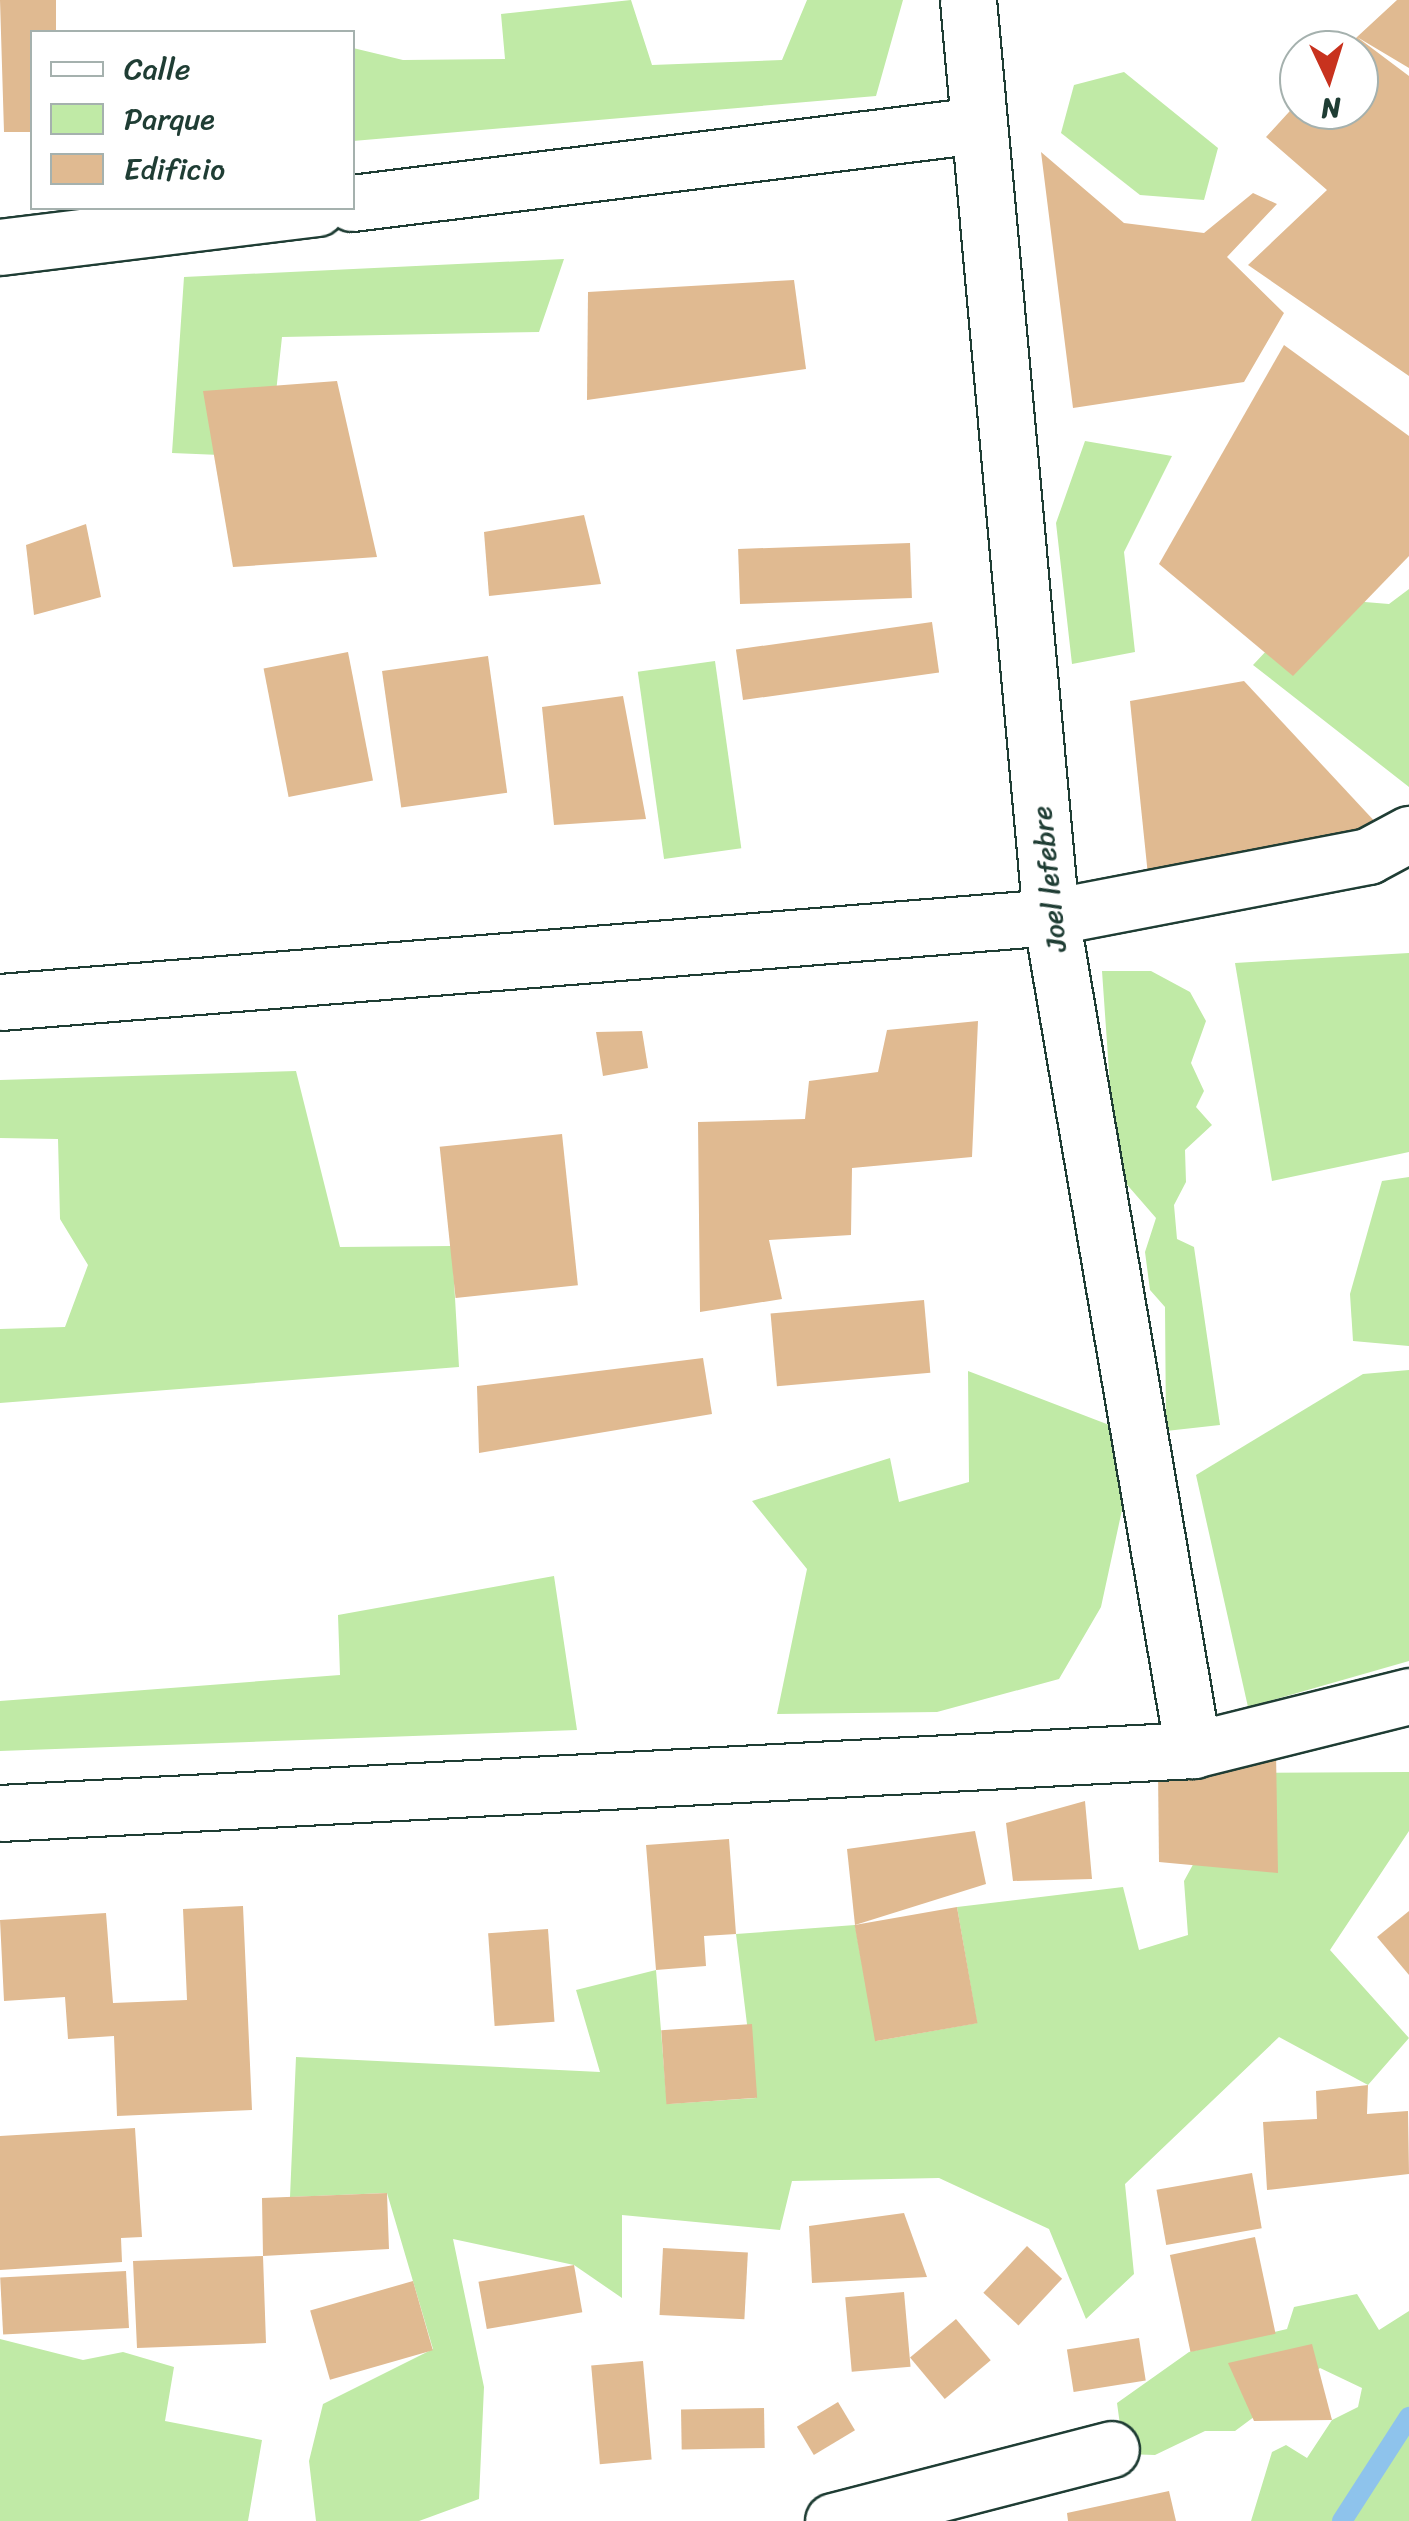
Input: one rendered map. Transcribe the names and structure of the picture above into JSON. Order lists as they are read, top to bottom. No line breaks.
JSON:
{"streets":{"street":["Joel lefebre"]},"legend":["Calle","Parque","Edificio"],"north":"bottom"}
